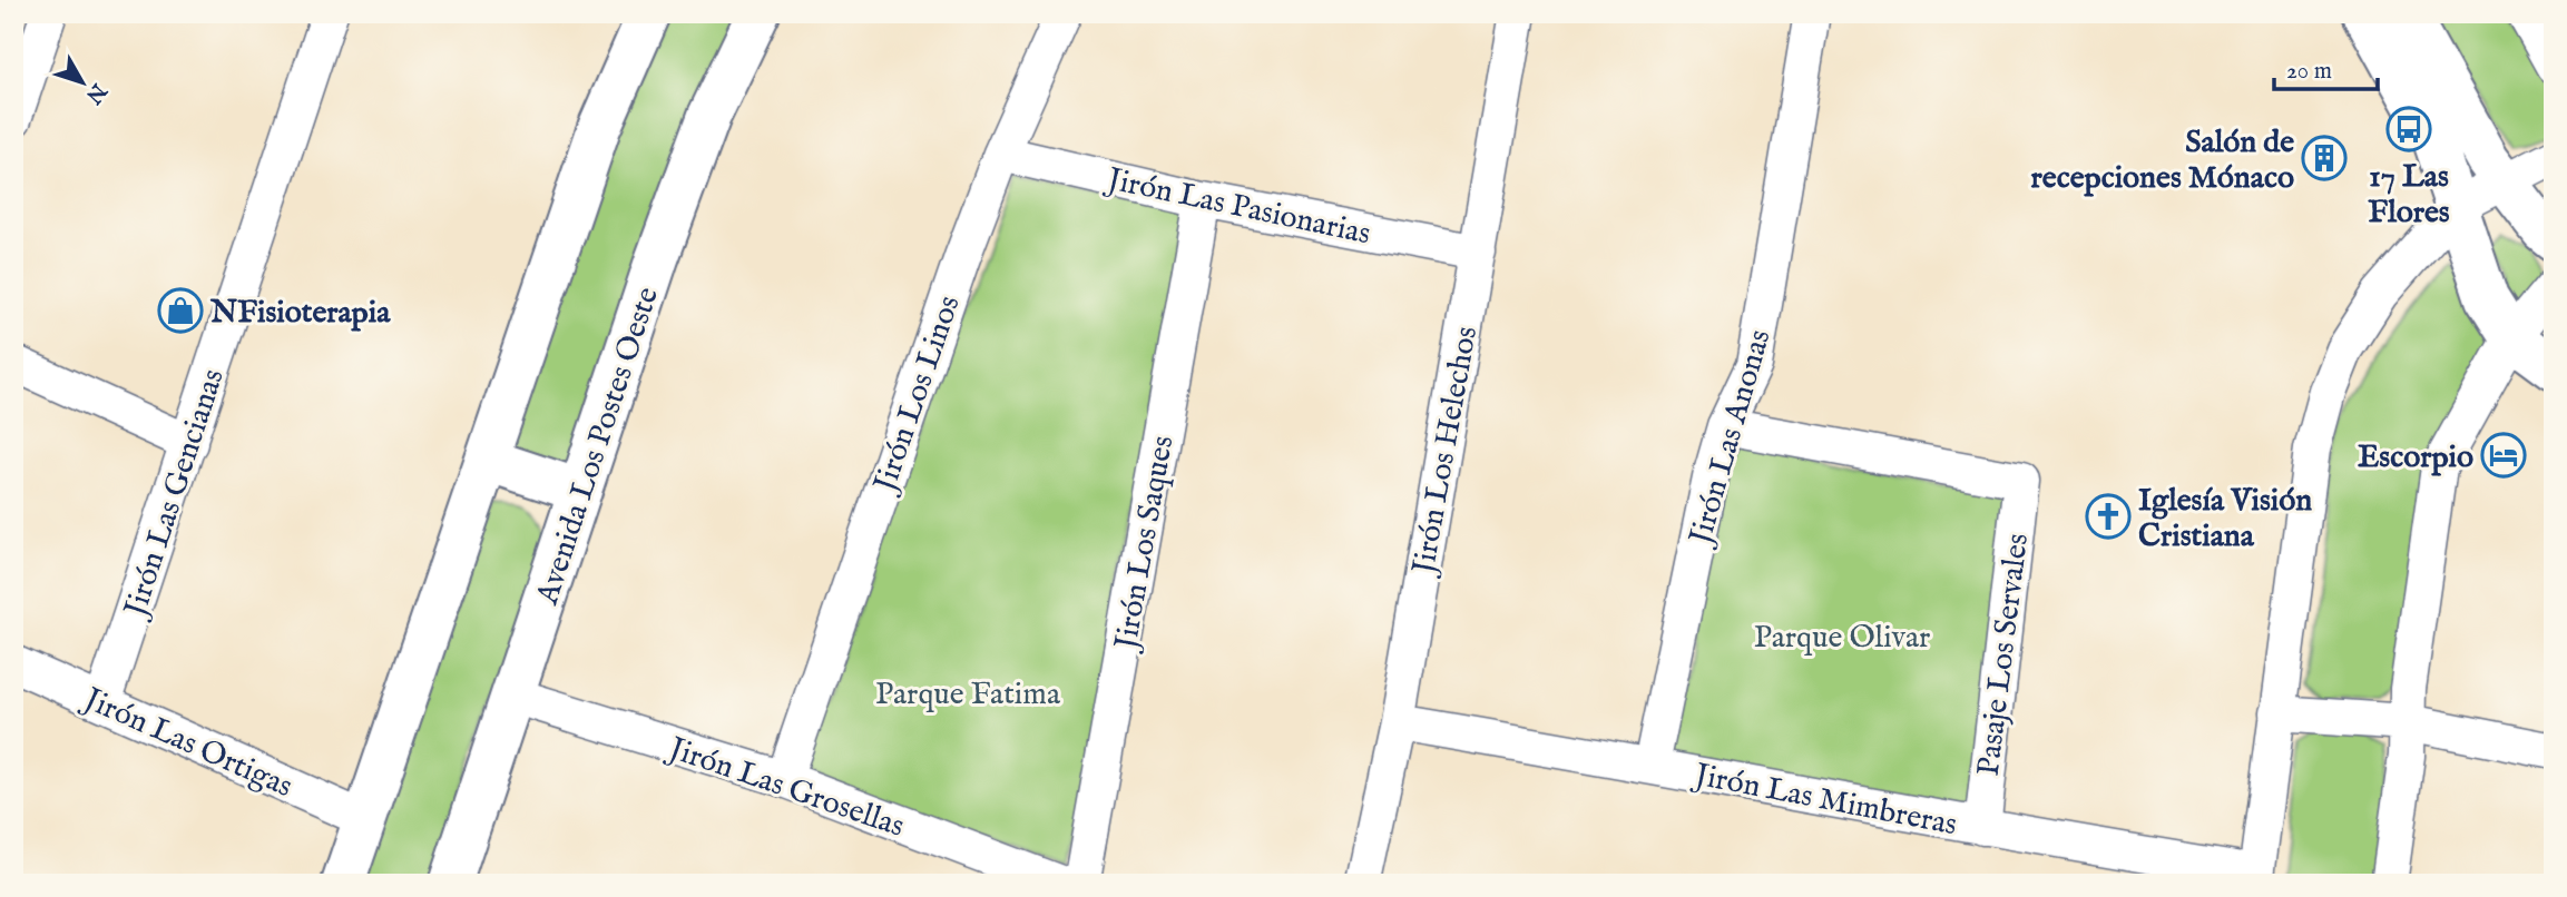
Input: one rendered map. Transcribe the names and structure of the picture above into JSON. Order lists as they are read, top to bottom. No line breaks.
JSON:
{"streets":{"main road":["Avenida Los Postes Oeste"],"street":["Jirón Las Pasionarias","Jirón Los Linos","Jirón Las Anonas","Jirón Los Helechos","Jirón Las Gencianas","Jirón Los Saques","Pasaje Los Servales","Jirón Las Ortigas","Jirón Las Grosellas","Jirón Las Mimbreras"]},"crossings":[["Jirón Las Pasionarias","Jirón Los Linos"],["Jirón Las Pasionarias","Jirón Los Helechos"],["Jirón Las Pasionarias","Jirón Los Saques"],["Jirón Los Linos","Jirón Las Grosellas"],["Jirón Las Anonas","Pasaje Los Servales"],["Jirón Las Anonas","Jirón Las Mimbreras"],["Avenida Los Postes Oeste","Jirón Las Grosellas"],["Jirón Los Helechos","Jirón Las Mimbreras"],["Jirón Las Gencianas","Jirón Las Ortigas"],["Pasaje Los Servales","Jirón Las Mimbreras"]],"parks":["Parque Olivar","Parque Fatima"],"places":{"bus stop":["17 Las Flores"],"building":["Salón de recepciones Mónaco"],"shop":["NFisioterapia"],"hotel":["Escorpio"],"church":["Iglesía Visión Cristiana"]},"scale_bar":"20 m","north":"bottom right"}
